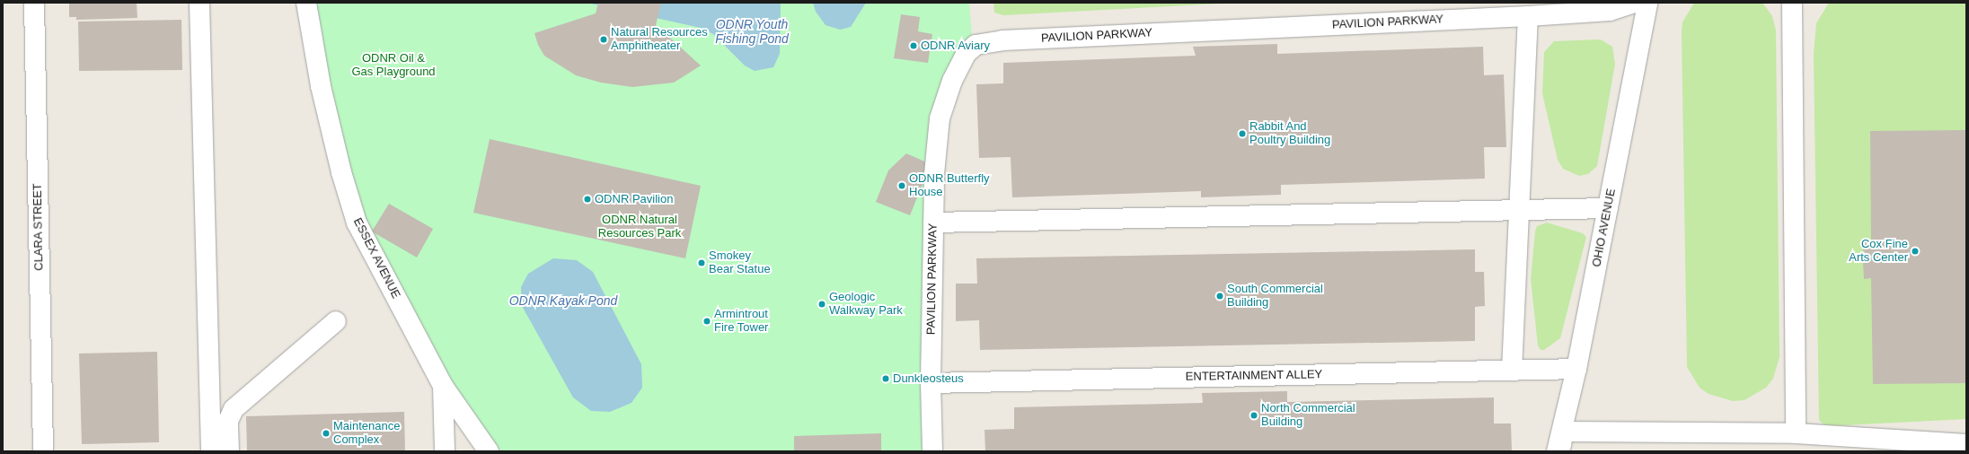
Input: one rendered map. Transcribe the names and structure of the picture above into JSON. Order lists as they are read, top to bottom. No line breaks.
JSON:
{"streets":{"street":["PAVILION PARKWAY","CLARA STREET","OHIO AVENUE","ESSEX AVENUE","ENTERTAINMENT ALLEY"]},"crossings":[["PAVILION PARKWAY","ENTERTAINMENT ALLEY"],["OHIO AVENUE","ENTERTAINMENT ALLEY"]],"water":["ODNR Youth Fishing Pond","ODNR Kayak Pond"],"parks":["ODNR Oil & Gas Playground","ODNR Natural Resources Park"],"places":["Natural Resources Amphitheater","ODNR Aviary","Rabbit And Poultry Building","ODNR Butterfly House","ODNR Pavilion","Cox Fine Arts Center","Smokey Bear Statue","South Commercial Building","Geologic Walkway Park","Armintrout Fire Tower","Dunkleosteus","North Commercial Building","Maintenance Complex"]}
